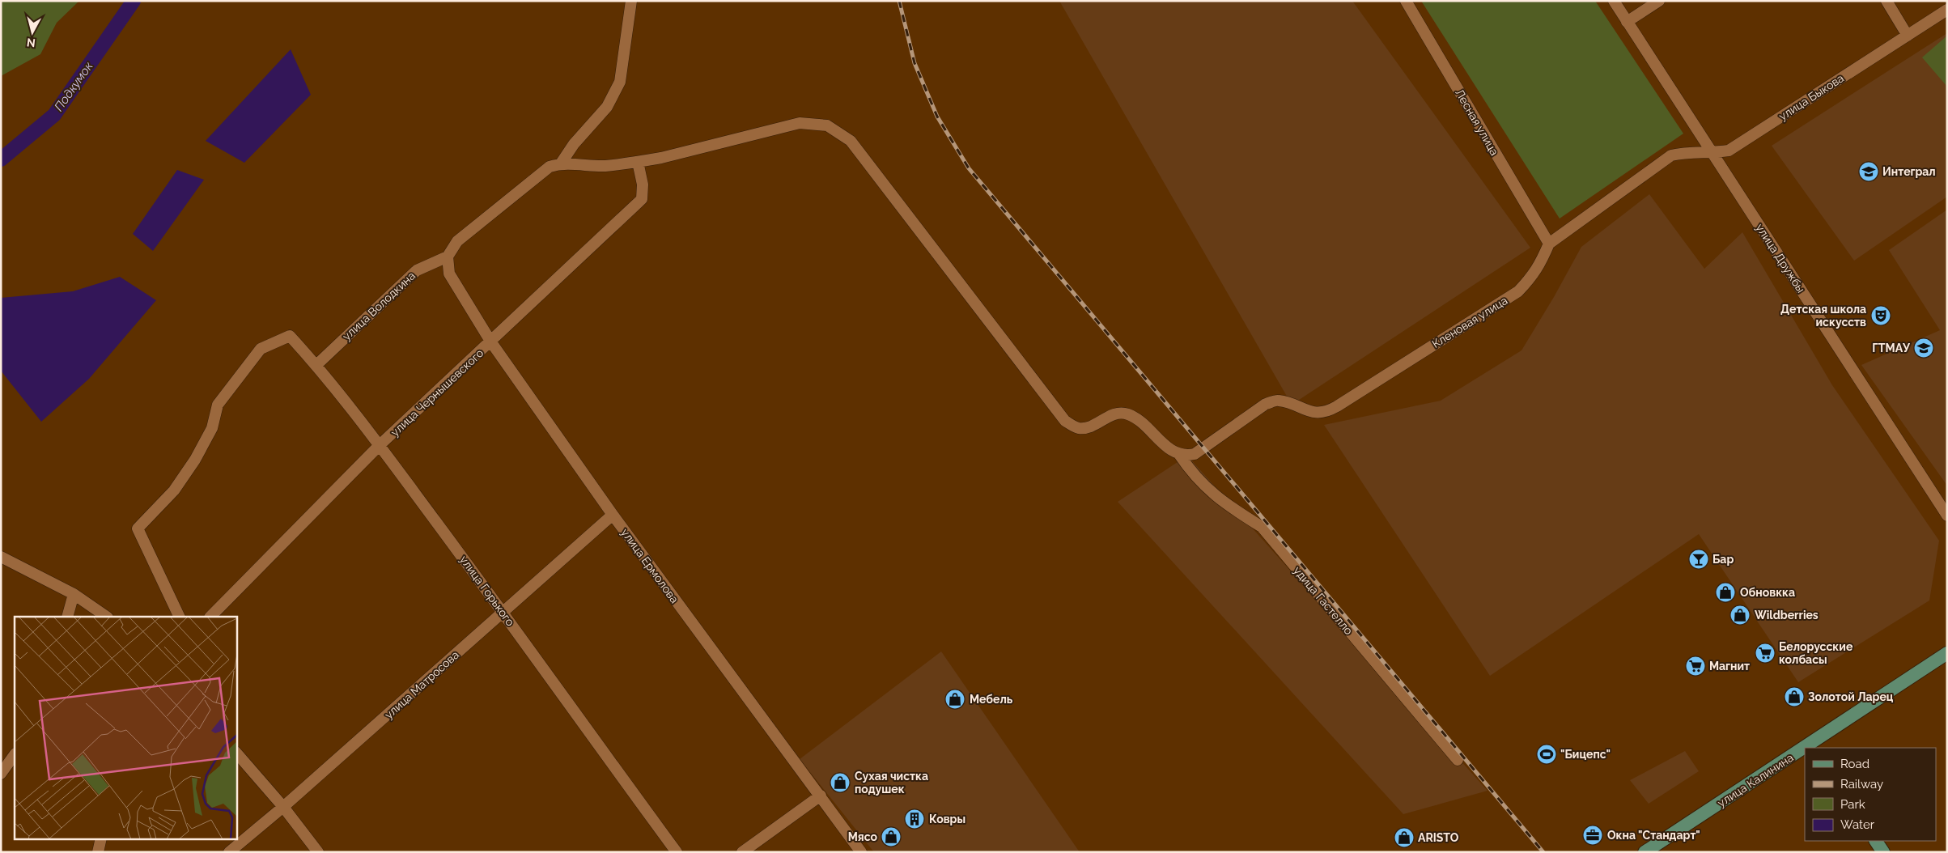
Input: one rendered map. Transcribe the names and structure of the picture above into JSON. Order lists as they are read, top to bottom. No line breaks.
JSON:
{"streets":{"main road":["улица Калинина"],"street":["улица Быкова","Лесная улица","улица Дружбы","улица Володкина","Кленовая улица","улица Чернышевского","улица Ермолова","улица Горького","удица Гастелло","улица Матросова"]},"crossings":[["улица Быкова","улица Дружбы"],["Лесная улица","Кленовая улица"],["улица Володкина","улица Ермолова"],["улица Володкина","улица Горького"],["Кленовая улица","удица Гастелло"],["улица Чернышевского","улица Ермолова"],["улица Чернышевского","улица Горького"],["улица Ермолова","улица Матросова"],["улица Горького","улица Матросова"]],"water":["Подкумок"],"places":{"school or university":["Интеграл","ГТМАУ"],"theatre":["Детская школа искусств"],"bar":["Бар"],"shop":["Обновкка","Wildberries","Золотой Ларец","Мебель","Сухая чистка подушек","Мясо","ARISTO"],"supermarket":["Белорусские колбасы","Магнит"],"sports":["\"Бицепс\""],"building":["Ковры"],"office":["Окна \"Стандарт\""]},"legend":["Road","Railway","Park","Water"],"north":"bottom"}
